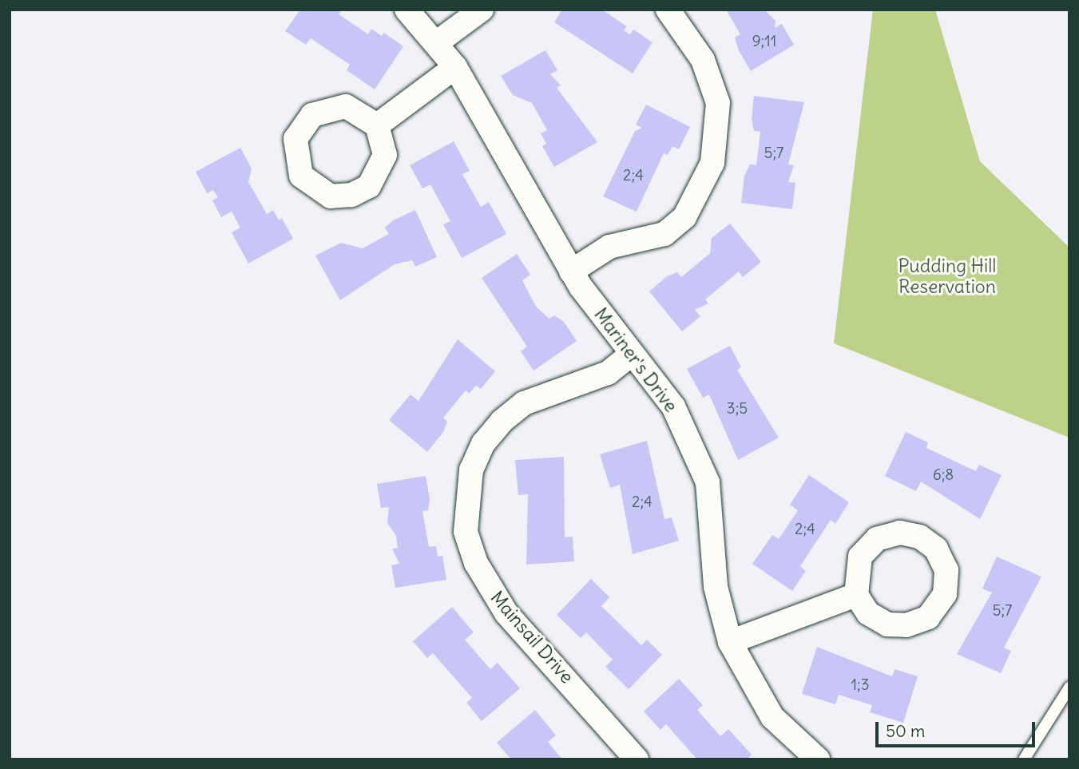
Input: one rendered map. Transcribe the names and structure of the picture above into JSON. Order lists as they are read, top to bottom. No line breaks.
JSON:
{"streets":{"street":["Mariner's Drive","Mainsail Drive"]},"crossings":[["Mariner's Drive","Mainsail Drive"]],"parks":["Pudding Hill Reservation"],"house_numbers":["9;11","5;7","2;4","3;5","6;8","2;4","2;4","5;7","1;3"],"scale_bar":"50 m"}
